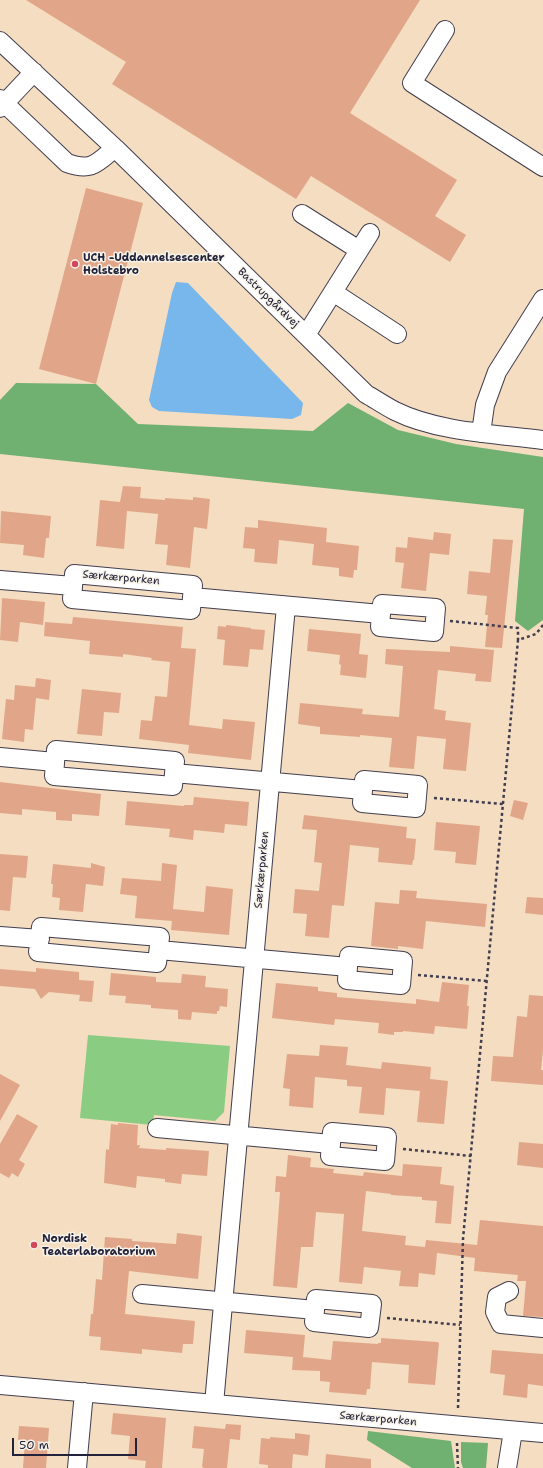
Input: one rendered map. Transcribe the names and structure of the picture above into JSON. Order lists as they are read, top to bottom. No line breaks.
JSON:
{"streets":{"street":["Bastrupgårdvej","Særkærparken"]},"places":["UCH -Uddannelsescenter Holstebro","Nordisk Teaterlaboratorium"],"scale_bar":"50 m"}
